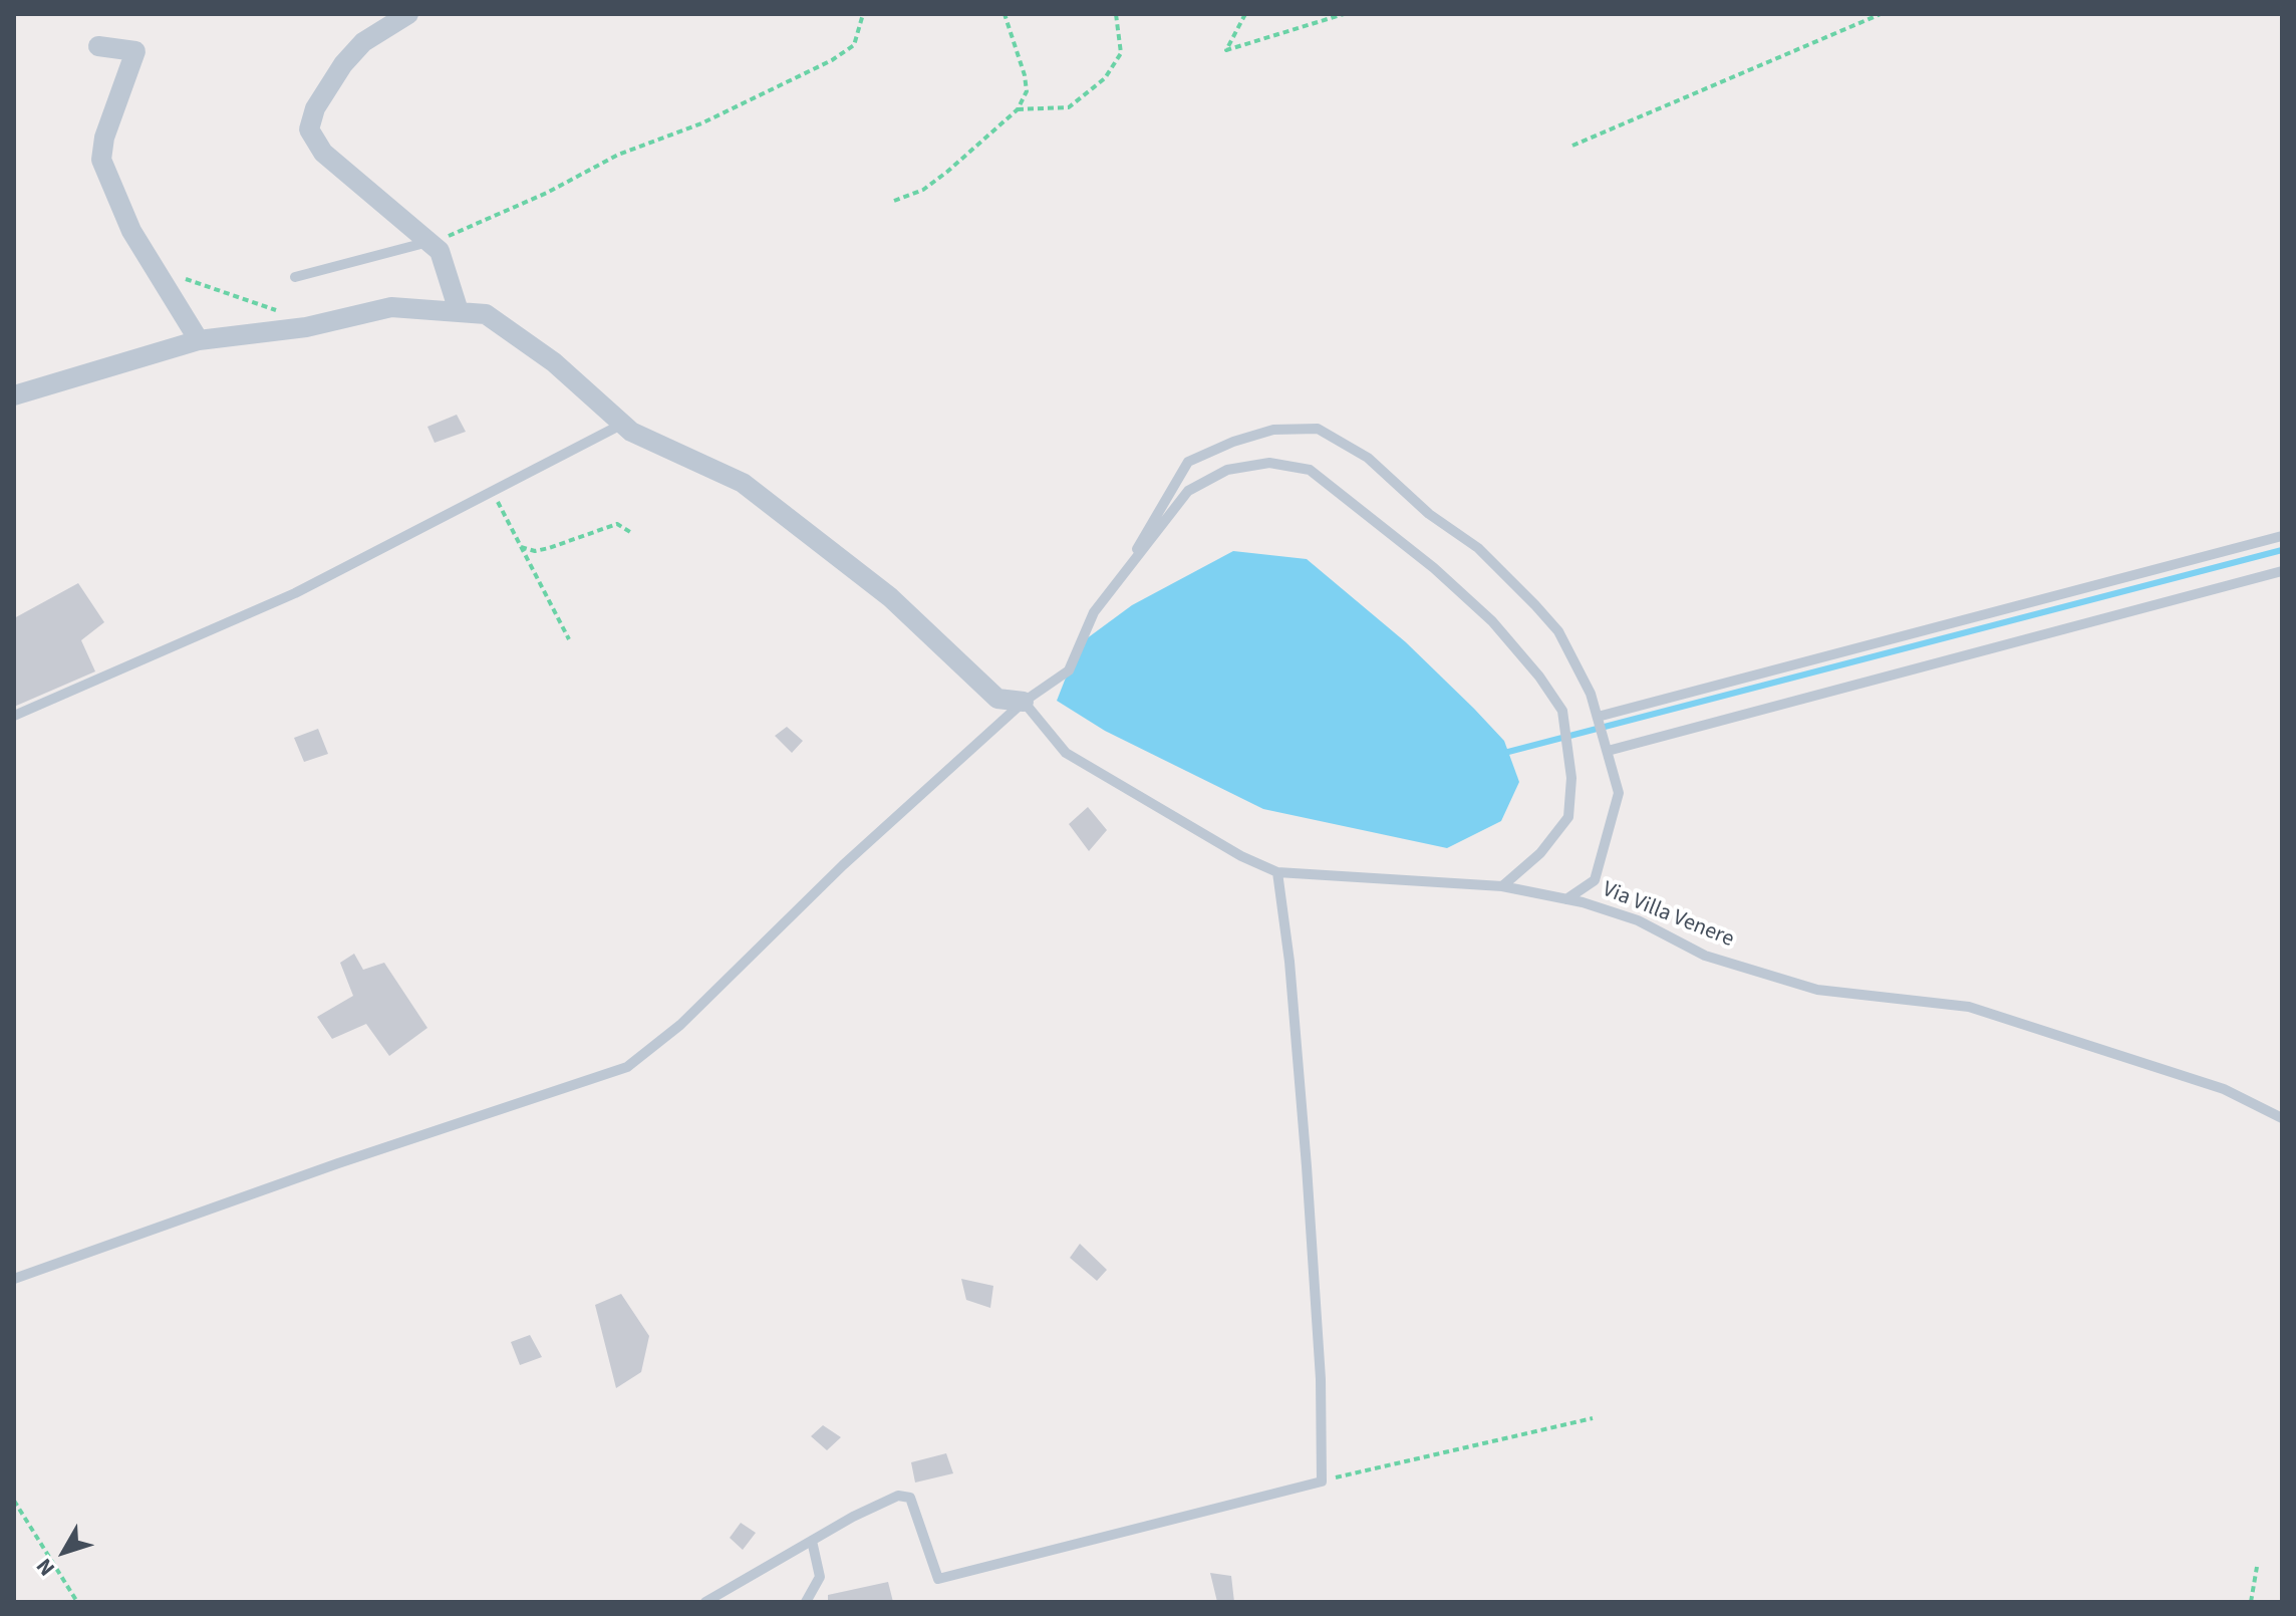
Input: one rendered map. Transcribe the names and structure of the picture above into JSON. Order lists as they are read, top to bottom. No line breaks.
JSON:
{"streets":{"lane":["Via Villa Venere"]},"north":"bottom left"}
